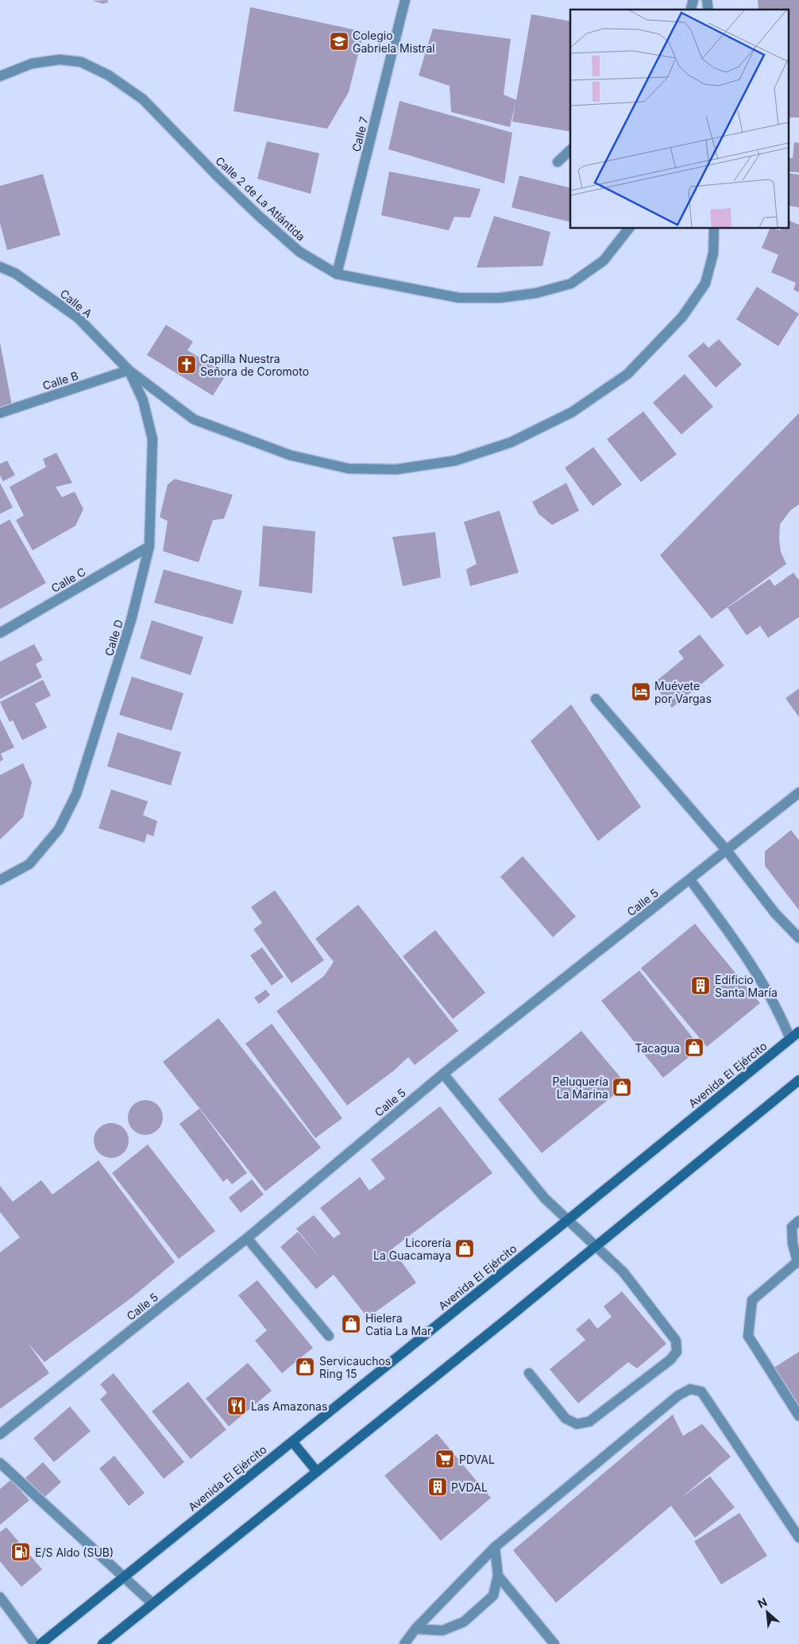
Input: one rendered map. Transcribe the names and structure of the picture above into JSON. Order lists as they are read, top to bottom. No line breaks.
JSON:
{"streets":{"main road":["Avenida El Ejército"],"street":["Calle 7","Calle 2 de La Atlántida","Calle A","Calle B","Calle C","Calle D","Calle 5"]},"crossings":[["Calle 7","Calle 2 de La Atlántida"],["Calle A","Calle B"],["Calle A","Calle D"],["Calle B","Calle D"],["Calle C","Calle D"]],"places":{"school or university":["Colegio Gabriela Mistral"],"church":["Capilla Nuestra Señora de Coromoto"],"hotel":["Muévete por Vargas"],"building":["Edificio Santa María","PVDAL"],"shop":["Tacagua","Peluquería La Marina","Licorería La Guacamaya","Hielera Catia La Mar","Servicauchos Ring 15"],"restaurant":["Las Amazonas"],"supermarket":["PDVAL"],"fuel station":["E/S Aldo (SUB)"]},"north":"top left"}
